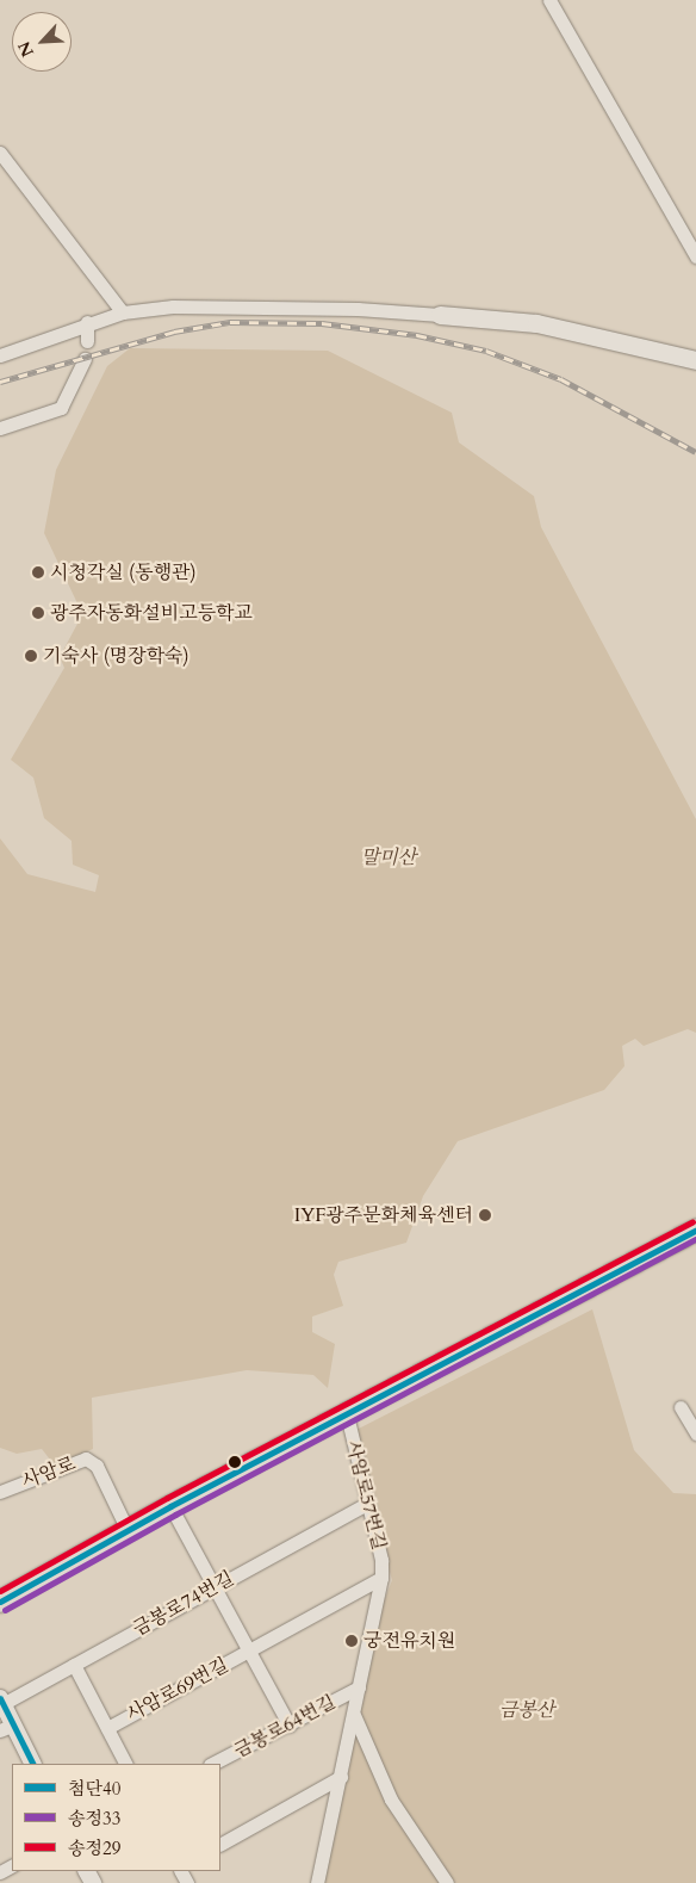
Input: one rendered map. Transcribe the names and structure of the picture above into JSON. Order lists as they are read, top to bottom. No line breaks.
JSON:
{"streets":{"street":["사암로","사암로57번길","금봉로74번길","사암로69번길","금봉로64번길"]},"crossings":[["사암로57번길","금봉로74번길"],["사암로57번길","사암로69번길"],["사암로57번길","금봉로64번길"],["금봉로74번길","사암로69번길"],["사암로69번길","금봉로64번길"]],"parks":["말미산","금봉산"],"places":["시청각실 (동행관)","광주자동화설비고등학교","기숙사 (명장학숙)","IYF광주문화체육센터","궁전유치원"],"lines":["transit line 송정29","transit line 첨단40","transit line 송정33"],"legend":["첨단40","송정33","송정29"],"north":"bottom left"}
